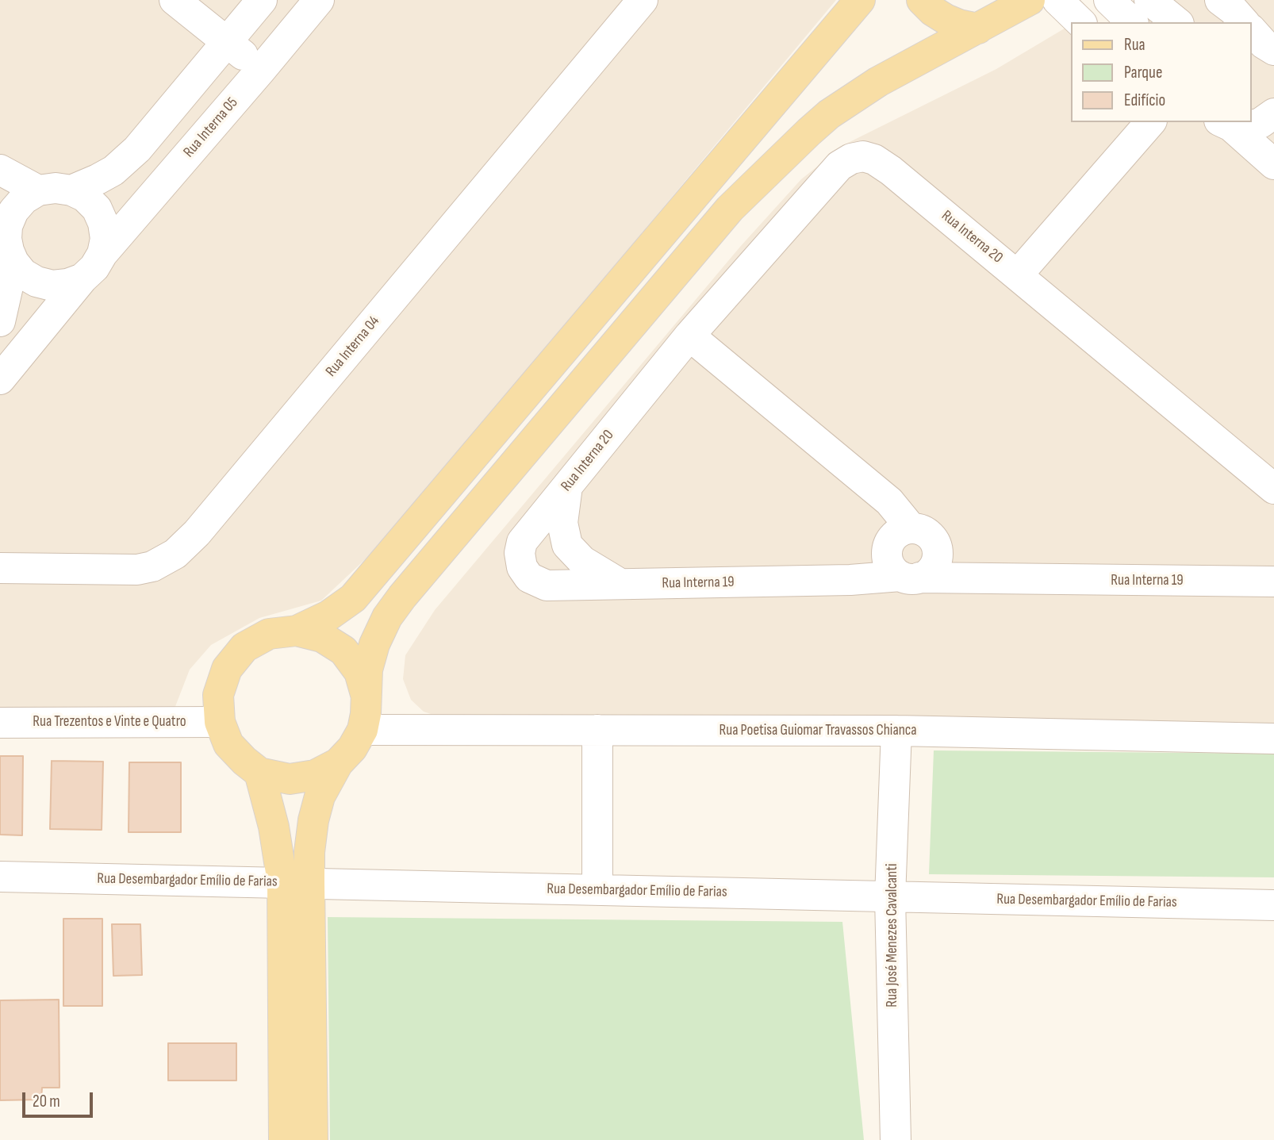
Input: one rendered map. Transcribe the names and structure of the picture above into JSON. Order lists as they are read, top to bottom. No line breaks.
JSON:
{"streets":{"street":["Rua Interna 05","Rua Interna 20","Rua Interna 04","Rua Interna 19","Rua Trezentos e Vinte e Quatro","Rua Poetisa Guiomar Travassos Chianca","Rua Desembargador Emílio de Farias","Rua José Menezes Cavalcanti"]},"crossings":[["Rua Interna 20","Rua Interna 19"],["Rua Trezentos e Vinte e Quatro","Rua Poetisa Guiomar Travassos Chianca"],["Rua Poetisa Guiomar Travassos Chianca","Rua José Menezes Cavalcanti"],["Rua Desembargador Emílio de Farias","Rua José Menezes Cavalcanti"]],"legend":["Rua","Parque","Edifício"],"scale_bar":"20 m"}
